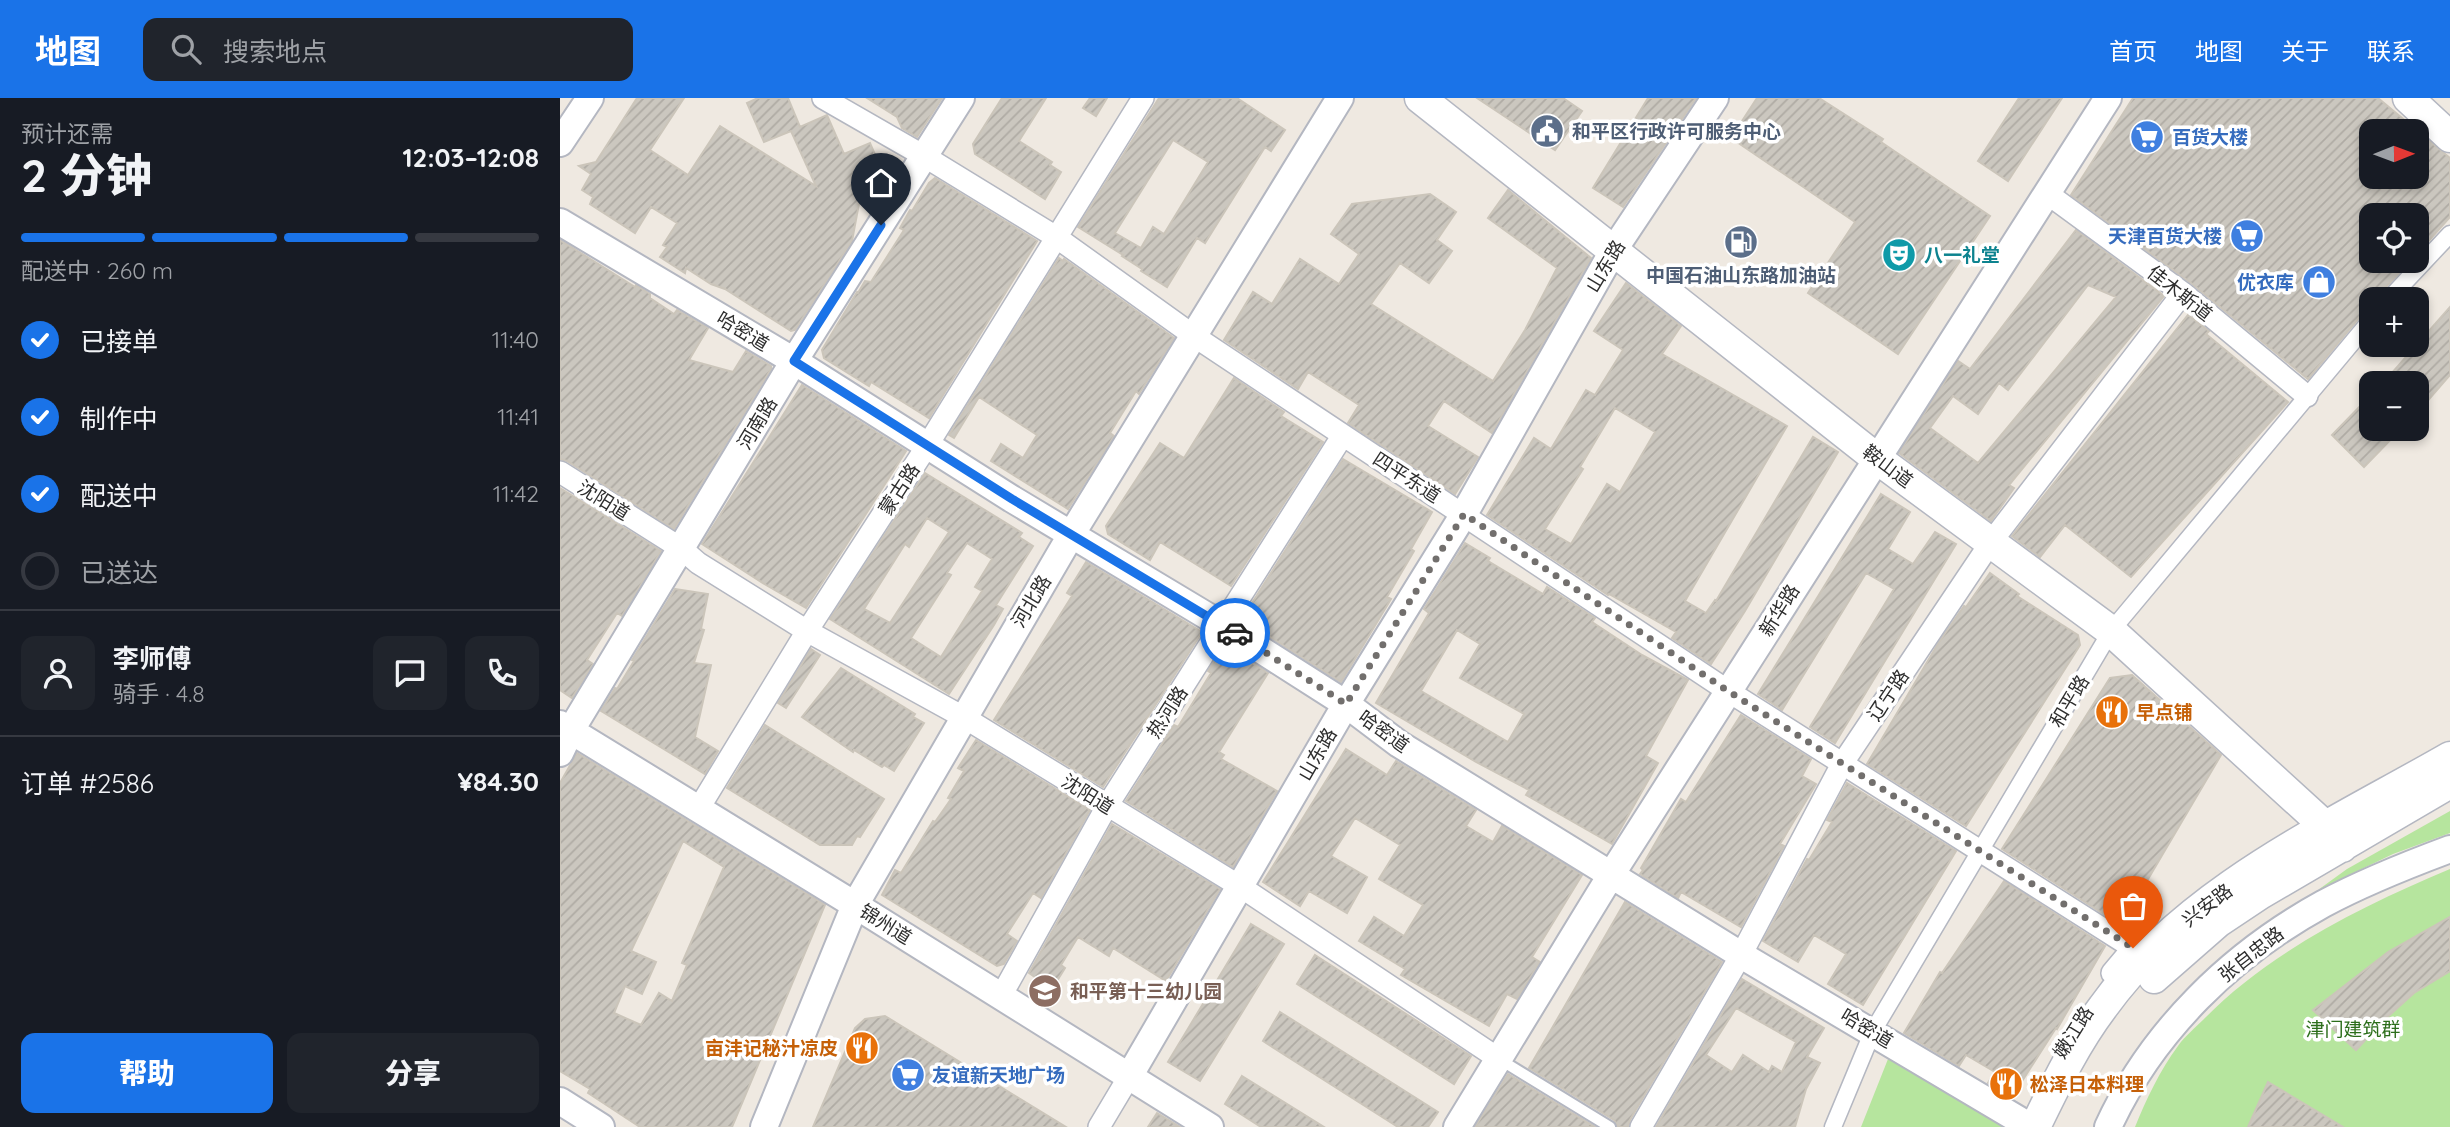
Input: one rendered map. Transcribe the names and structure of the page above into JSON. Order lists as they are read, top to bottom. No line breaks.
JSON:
{"streets":{"main road":["鞍山道","兴安路"],"street":["山东路","佳木斯道","哈密道","河南路","四平东道","蒙古路","沈阳道","河北路","新华路","辽宁路","和平路","热河路","锦州道","张自忠路","嫩江路"]},"crossings":[["山东路","哈密道"],["山东路","鞍山道"],["山东路","四平东道"],["山东路","沈阳道"],["山东路","锦州道"],["佳木斯道","新华路"],["佳木斯道","辽宁路"],["佳木斯道","和平路"],["哈密道","河南路"],["哈密道","蒙古路"],["哈密道","河北路"],["哈密道","新华路"],["哈密道","辽宁路"],["哈密道","和平路"],["哈密道","热河路"],["哈密道","兴安路"],["哈密道","嫩江路"],["河南路","四平东道"],["河南路","沈阳道"],["河南路","锦州道"],["鞍山道","新华路"],["鞍山道","辽宁路"],["鞍山道","和平路"],["鞍山道","兴安路"],["四平东道","蒙古路"],["四平东道","河北路"],["四平东道","新华路"],["四平东道","辽宁路"],["四平东道","和平路"],["四平东道","热河路"],["四平东道","嫩江路"],["蒙古路","沈阳道"],["蒙古路","锦州道"],["沈阳道","河北路"],["沈阳道","新华路"],["沈阳道","热河路"],["河北路","锦州道"],["热河路","锦州道"],["兴安路","嫩江路"]],"parks":["津门建筑群"],"places":{"public building":["和平区行政许可服务中心"],"supermarket":["百货大楼","天津百货大楼","友谊新天地广场"],"fuel station":["中国石油山东路加油站"],"theatre":["八一礼堂"],"shop":["优衣库"],"restaurant":["早点铺","亩沣记秘汁凉皮","松泽日本料理"],"school or university":["和平第十三幼儿园"]},"north":"right","page":{"header":"地图","search":"搜索地点","nav":["首页","地图","关于","联系"],"heading":["2 分钟","预计还需","12:03–12:08"],"panel":["李师傅","骑手 · 4.8","订单 #2586","¥84.30"],"map_buttons":["+","−"],"bar":"配送中 · 260 m","list":[["已接单","11:40"],["制作中","11:41"],["配送中","11:42"],"已送达"],"buttons":["帮助","分享"]}}
